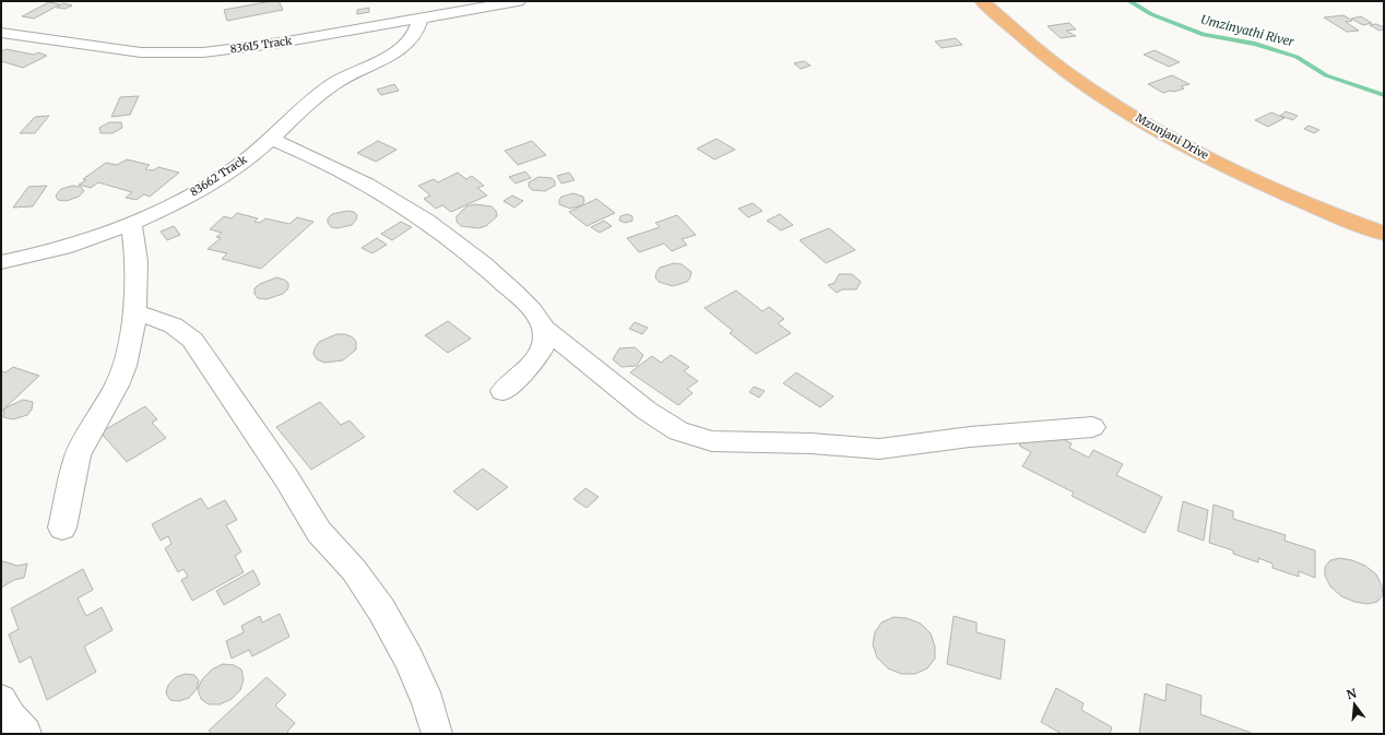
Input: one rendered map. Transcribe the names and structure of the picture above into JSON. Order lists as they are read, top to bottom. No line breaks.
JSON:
{"streets":{"main road":["Mzunjani Drive"],"street":["83615 Track","83662 Track"]},"crossings":[["83615 Track","83662 Track"]],"water":["Umzinyathi River"],"north":"top"}
